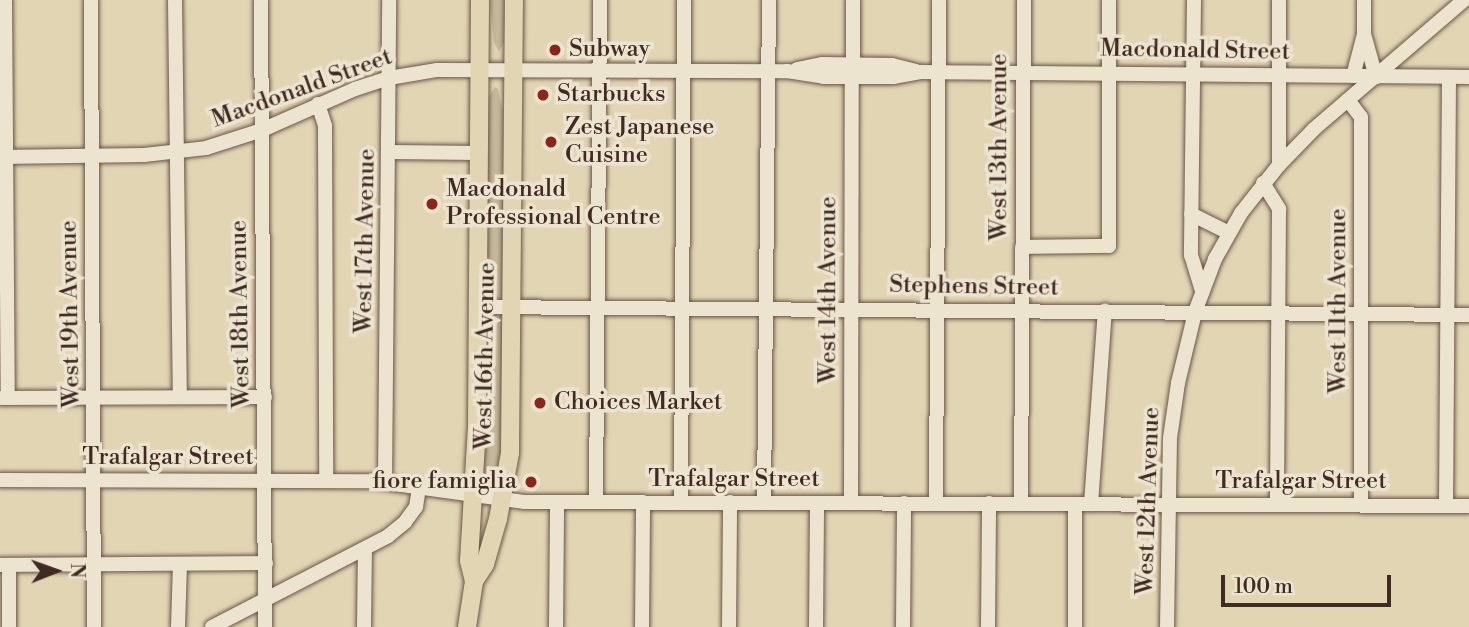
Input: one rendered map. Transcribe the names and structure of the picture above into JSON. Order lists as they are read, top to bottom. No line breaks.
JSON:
{"streets":{"main road":["West 16th Avenue"],"street":["Macdonald Street","West 13th Avenue","West 17th Avenue","Stephens Street","West 14th Avenue","West 11th Avenue","West 19th Avenue","West 18th Avenue","Trafalgar Street","West 12th Avenue"]},"crossings":[["Macdonald Street","West 13th Avenue"],["Macdonald Street","West 17th Avenue"],["Macdonald Street","West 14th Avenue"],["Macdonald Street","West 19th Avenue"],["Macdonald Street","West 18th Avenue"],["Macdonald Street","West 16th Avenue"],["Macdonald Street","West 12th Avenue"],["West 13th Avenue","Stephens Street"],["West 13th Avenue","Trafalgar Street"],["West 17th Avenue","Trafalgar Street"],["Stephens Street","West 14th Avenue"],["Stephens Street","West 11th Avenue"],["Stephens Street","West 16th Avenue"],["Stephens Street","West 12th Avenue"],["West 14th Avenue","Trafalgar Street"],["West 11th Avenue","Trafalgar Street"],["West 11th Avenue","West 12th Avenue"],["West 19th Avenue","Trafalgar Street"],["West 18th Avenue","Trafalgar Street"],["West 16th Avenue","Trafalgar Street"],["Trafalgar Street","West 12th Avenue"]],"places":["Subway","Starbucks","Zest Japanese Cuisine","Macdonald Professional Centre","Choices Market","fiore famiglia"],"scale_bar":"100 m","north":"right"}
